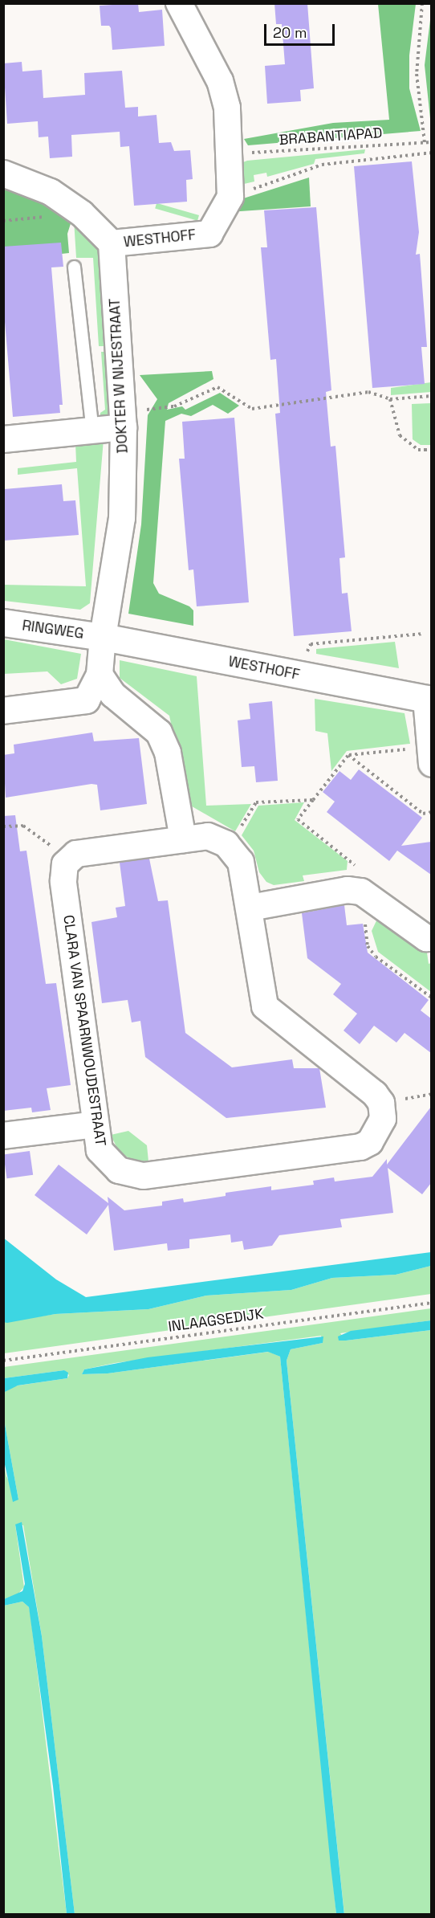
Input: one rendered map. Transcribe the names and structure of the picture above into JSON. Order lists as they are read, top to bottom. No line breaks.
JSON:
{"streets":{"street":["WESTHOFF","DOKTER W NIJESTRAAT","RINGWEG","CLARA VAN SPAARNWOUDESTRAAT"],"path":["BRABANTIAPAD","INLAAGSEDIJK"]},"crossings":[["BRABANTIAPAD","WESTHOFF"],["WESTHOFF","DOKTER W NIJESTRAAT"],["WESTHOFF","RINGWEG"],["DOKTER W NIJESTRAAT","RINGWEG"]],"scale_bar":"20 m"}
